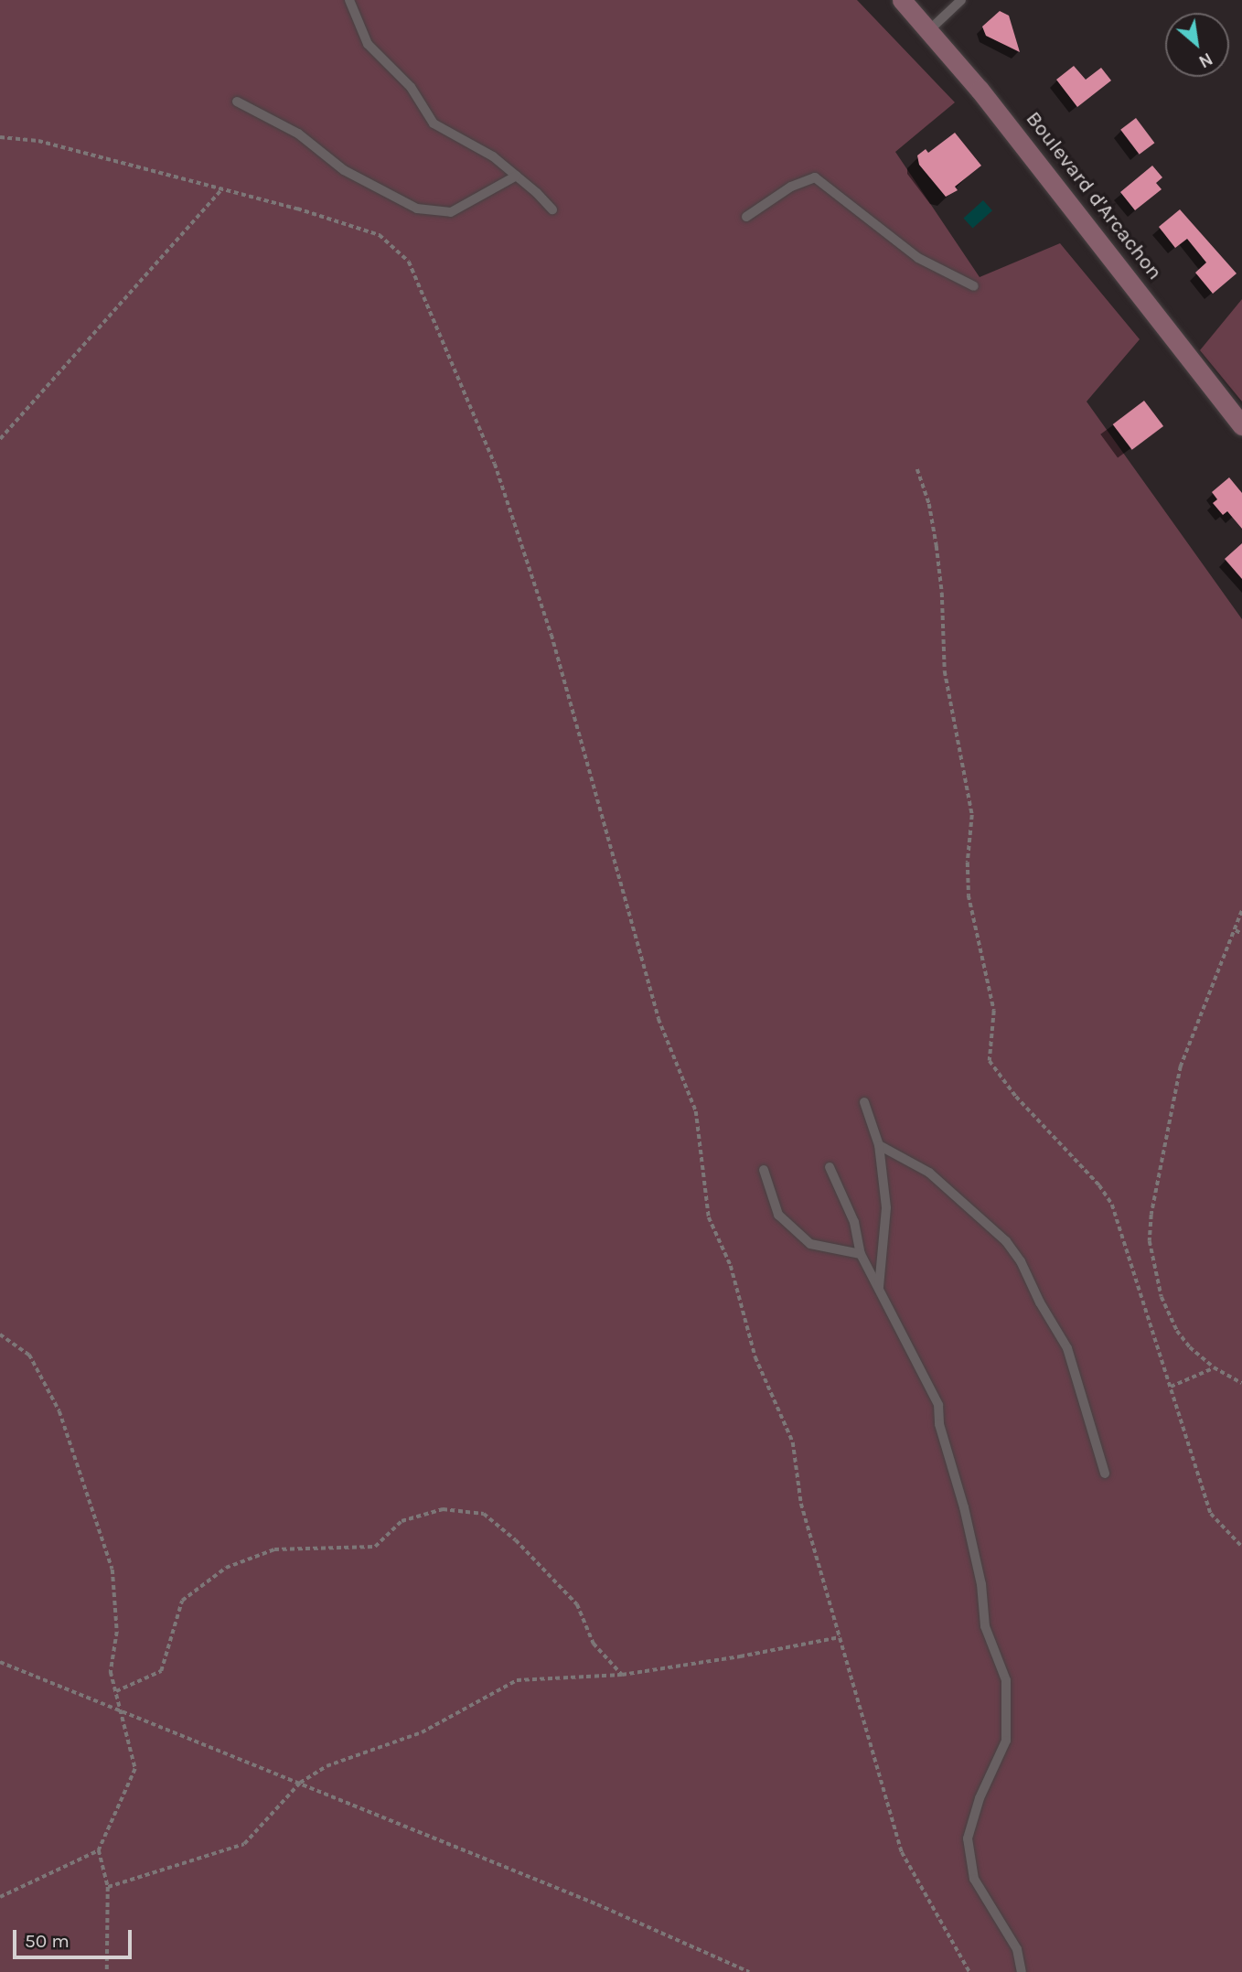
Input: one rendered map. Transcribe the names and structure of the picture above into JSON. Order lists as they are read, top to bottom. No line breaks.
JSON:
{"streets":{"main road":["Boulevard d'Arcachon"]},"scale_bar":"50 m","north":"bottom right"}
